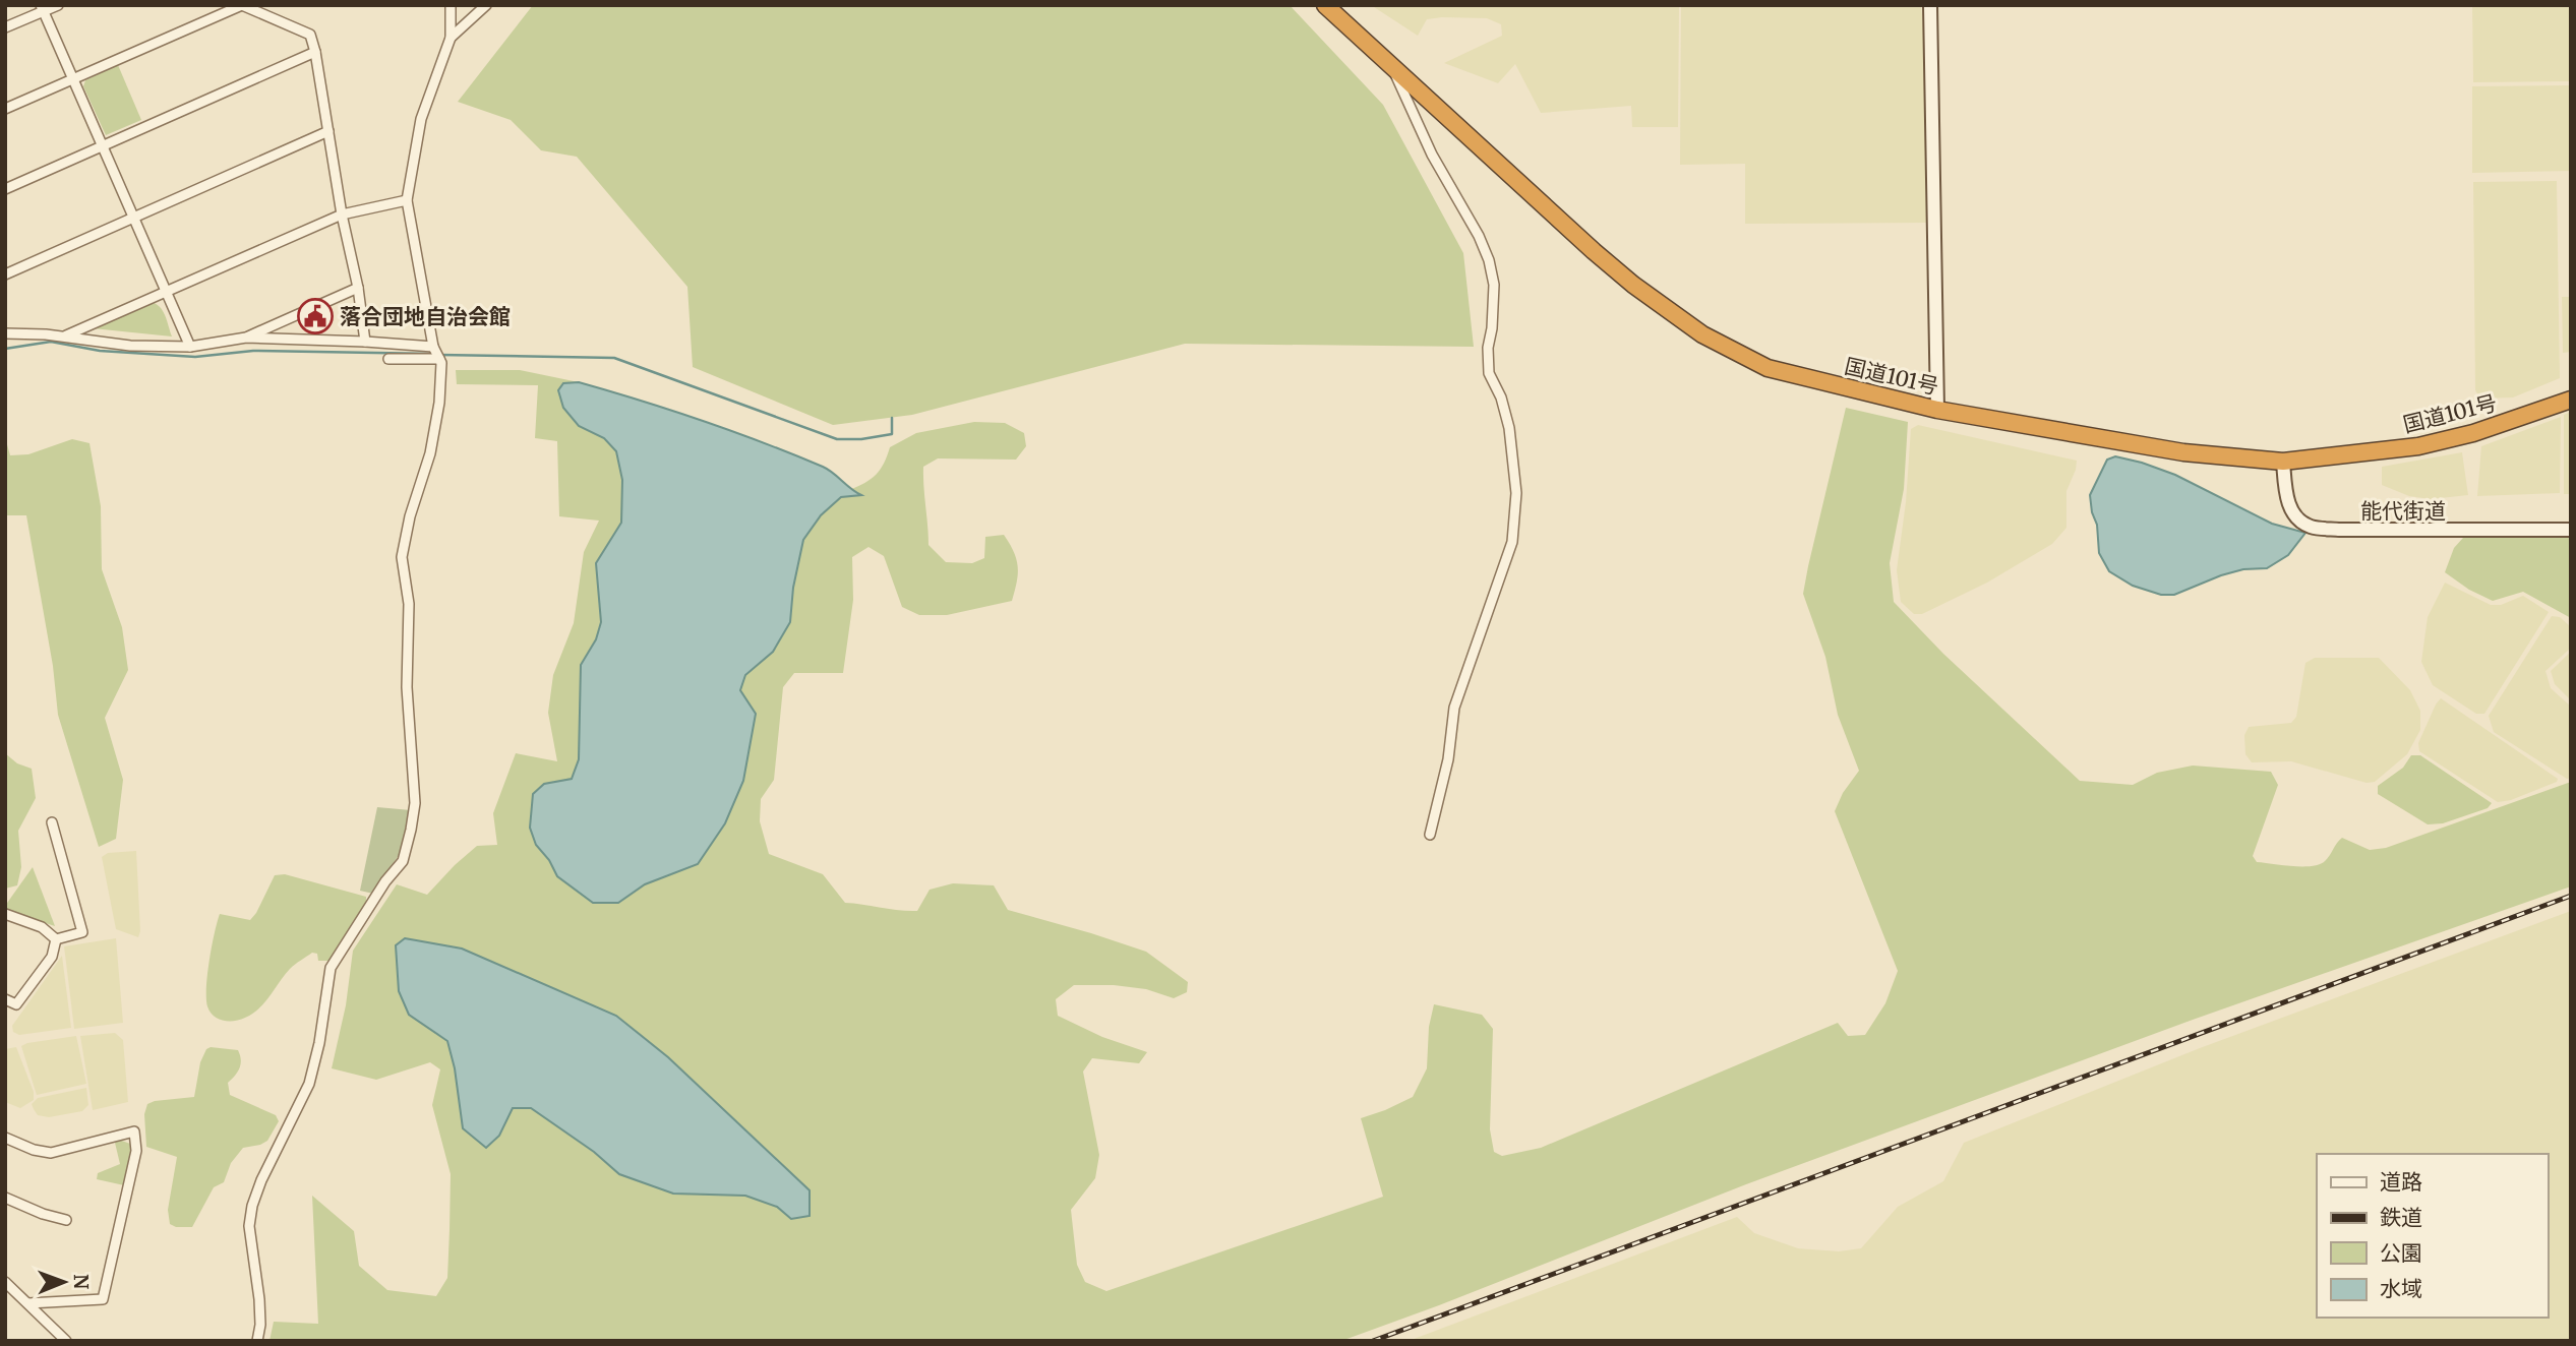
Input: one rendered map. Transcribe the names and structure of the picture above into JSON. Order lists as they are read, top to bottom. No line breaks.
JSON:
{"streets":{"highway":["国道101号"],"street":["能代街道"]},"crossings":[["国道101号","能代街道"]],"places":{"public building":["落合団地自治会館"]},"legend":["道路","鉄道","公園","水域"],"north":"right"}
